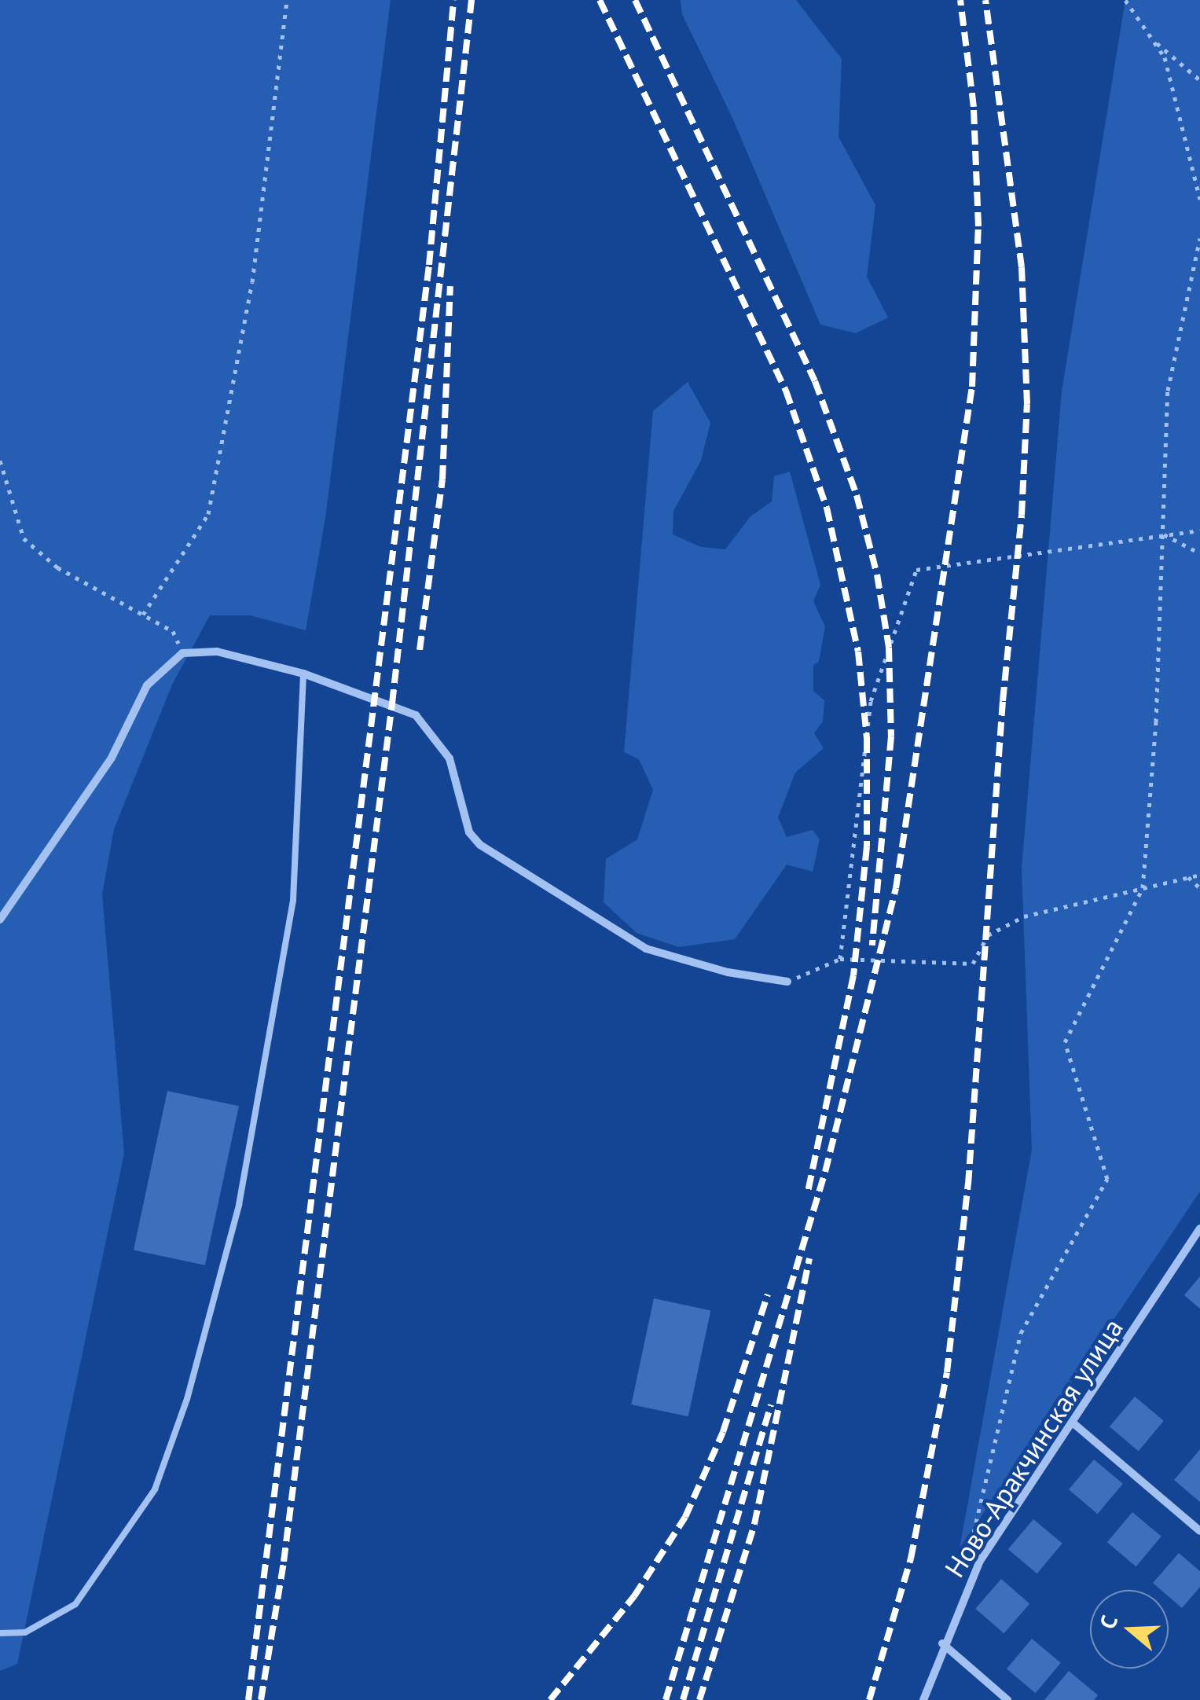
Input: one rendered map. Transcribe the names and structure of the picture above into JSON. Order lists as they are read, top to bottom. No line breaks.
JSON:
{"streets":{"street":["Ново-Аракчинская улица"]},"north":"left"}
